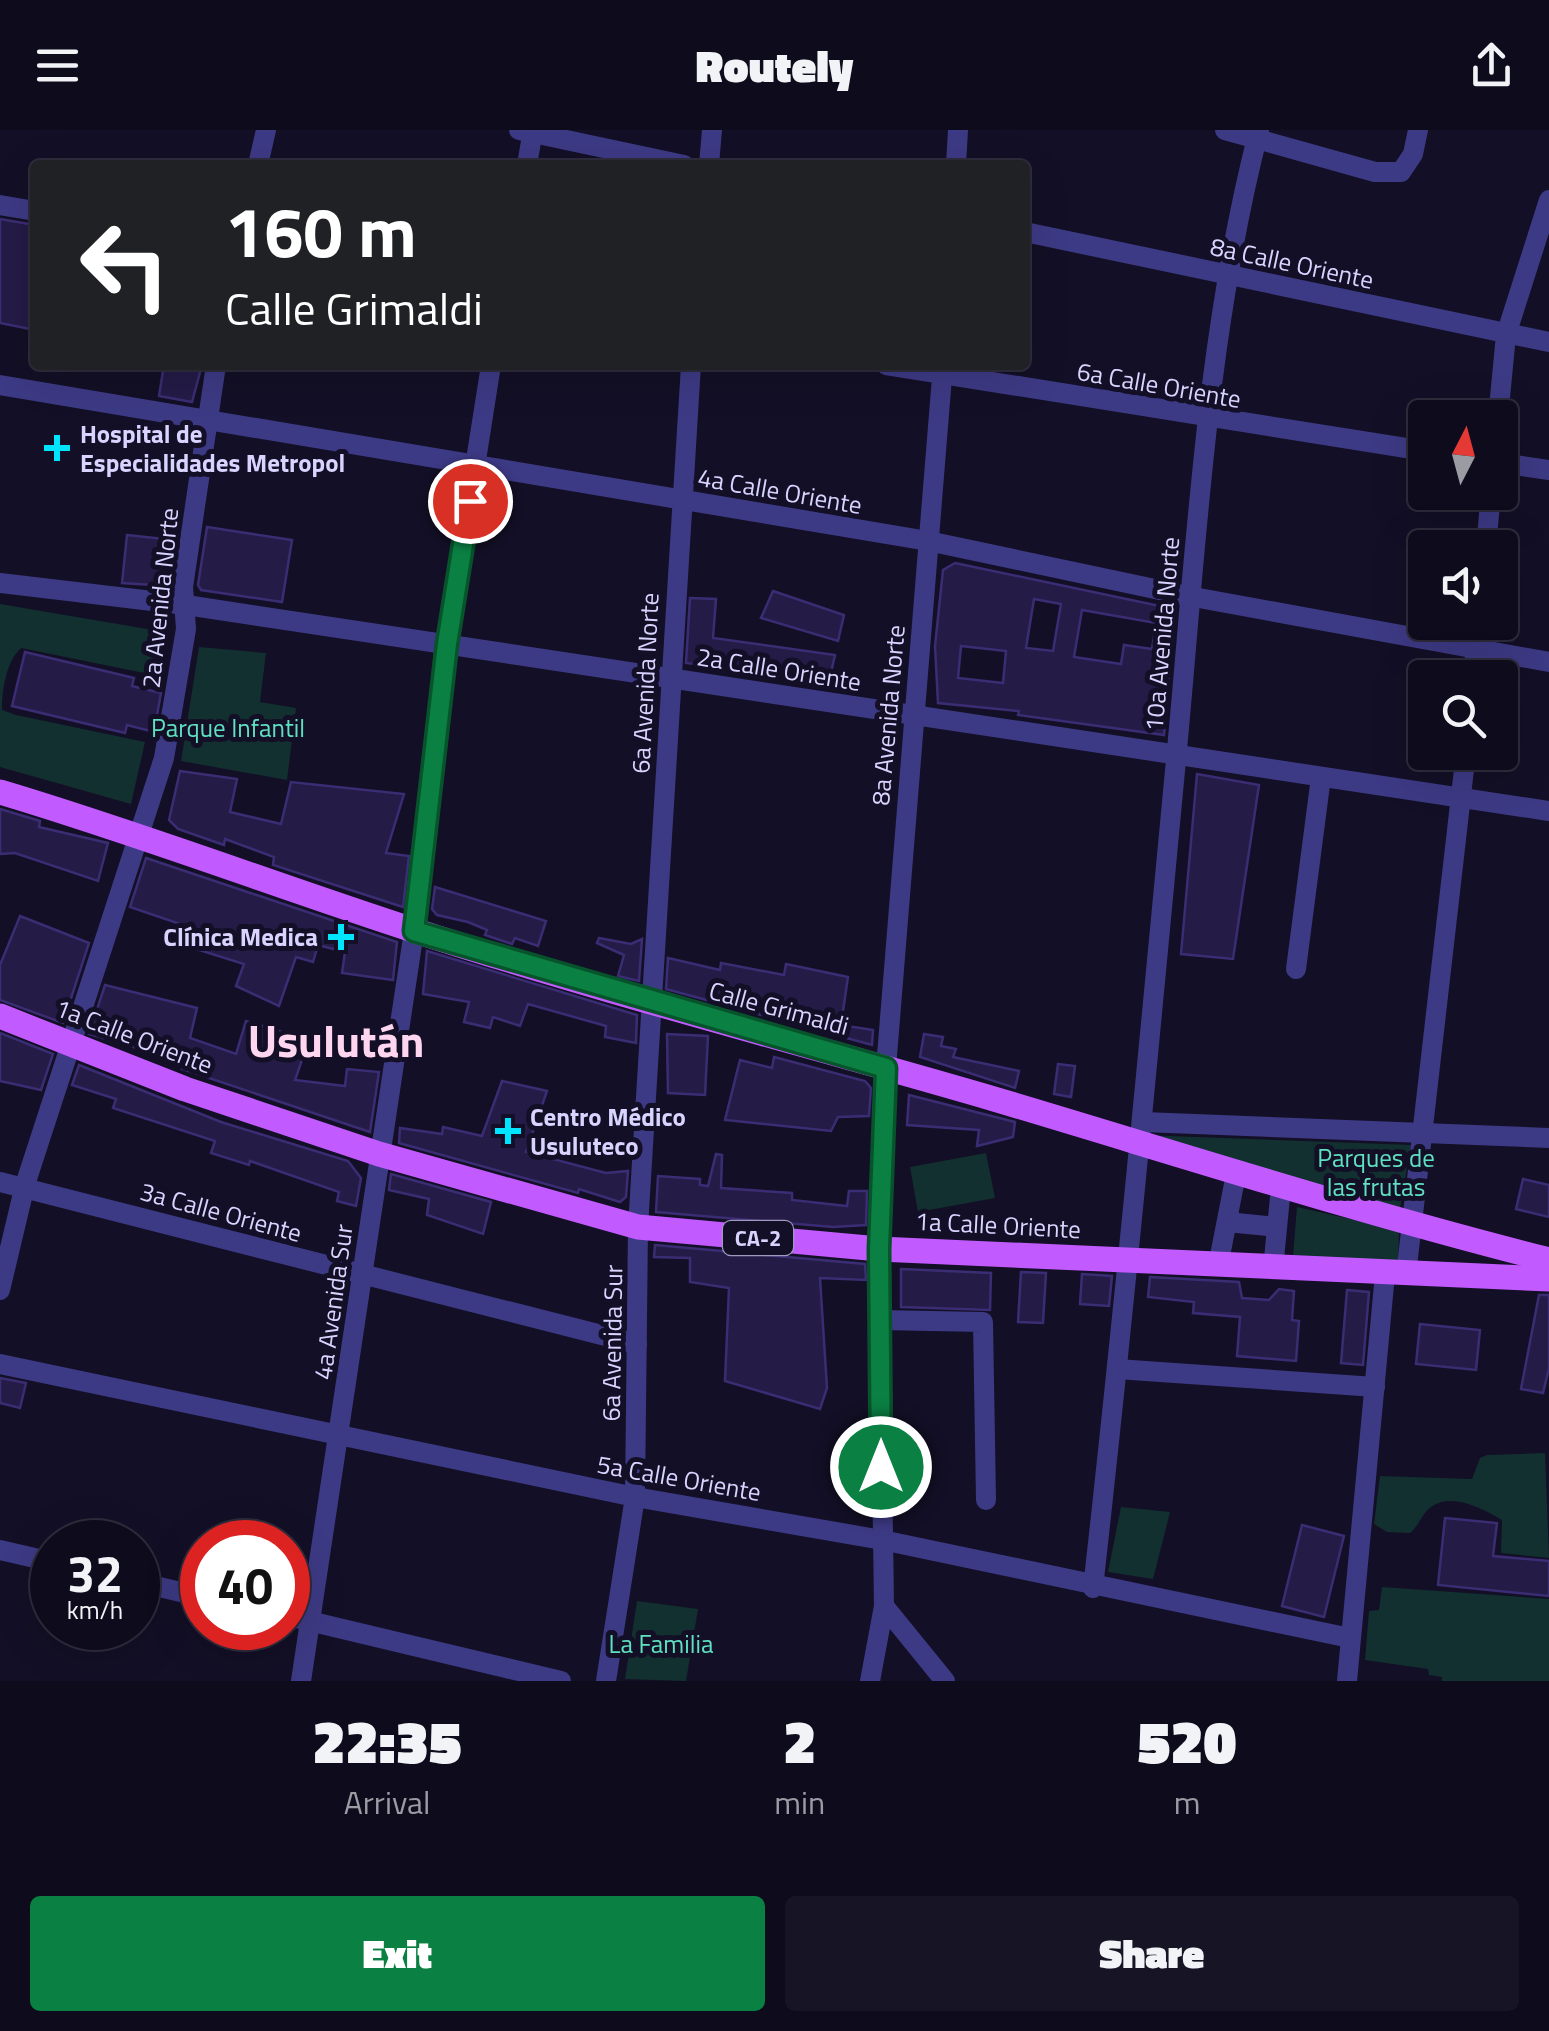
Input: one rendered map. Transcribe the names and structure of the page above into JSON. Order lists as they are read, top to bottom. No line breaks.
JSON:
{"streets":{"main road":["Calle Grimaldi","1a Calle Oriente","CA-2"],"street":["8a Calle Oriente","6a Calle Oriente","4a Calle Oriente","2a Avenida Norte","10a Avenida Norte","2a Calle Oriente","6a Avenida Norte","8a Avenida Norte","3a Calle Oriente","4a Avenida Sur","6a Avenida Sur","5a Calle Oriente"]},"crossings":[["8a Calle Oriente","10a Avenida Norte"],["6a Calle Oriente","10a Avenida Norte"],["4a Calle Oriente","2a Avenida Norte"],["4a Calle Oriente","10a Avenida Norte"],["4a Calle Oriente","6a Avenida Norte"],["4a Calle Oriente","8a Avenida Norte"],["4a Calle Oriente","4a Avenida Sur"],["2a Avenida Norte","2a Calle Oriente"],["2a Avenida Norte","Calle Grimaldi"],["2a Avenida Norte","1a Calle Oriente"],["2a Avenida Norte","3a Calle Oriente"],["10a Avenida Norte","2a Calle Oriente"],["10a Avenida Norte","Calle Grimaldi"],["10a Avenida Norte","1a Calle Oriente"],["10a Avenida Norte","5a Calle Oriente"],["2a Calle Oriente","6a Avenida Norte"],["2a Calle Oriente","8a Avenida Norte"],["2a Calle Oriente","4a Avenida Sur"],["6a Avenida Norte","Calle Grimaldi"],["6a Avenida Norte","6a Avenida Sur"],["8a Avenida Norte","Calle Grimaldi"],["8a Avenida Norte","1a Calle Oriente"],["8a Avenida Norte","5a Calle Oriente"],["Calle Grimaldi","4a Avenida Sur"],["Calle Grimaldi","6a Avenida Sur"],["1a Calle Oriente","4a Avenida Sur"],["1a Calle Oriente","6a Avenida Sur"],["3a Calle Oriente","4a Avenida Sur"],["3a Calle Oriente","6a Avenida Sur"],["4a Avenida Sur","5a Calle Oriente"],["6a Avenida Sur","5a Calle Oriente"]],"districts":["Usulután"],"parks":["Parque Infantil","Parques de las frutas","La Familia"],"places":{"health":["Hospital de Especialidades Metropol","Clínica Medica","Centro Médico Usuluteco"]},"north":"top","page":{"header":"Routely","turn":["160 m","Calle Grimaldi"],"speed":"32 km/h","limit":"40","eta":["22:35","Arrival","2","min","520","m"],"buttons":["Exit","Share"]}}
